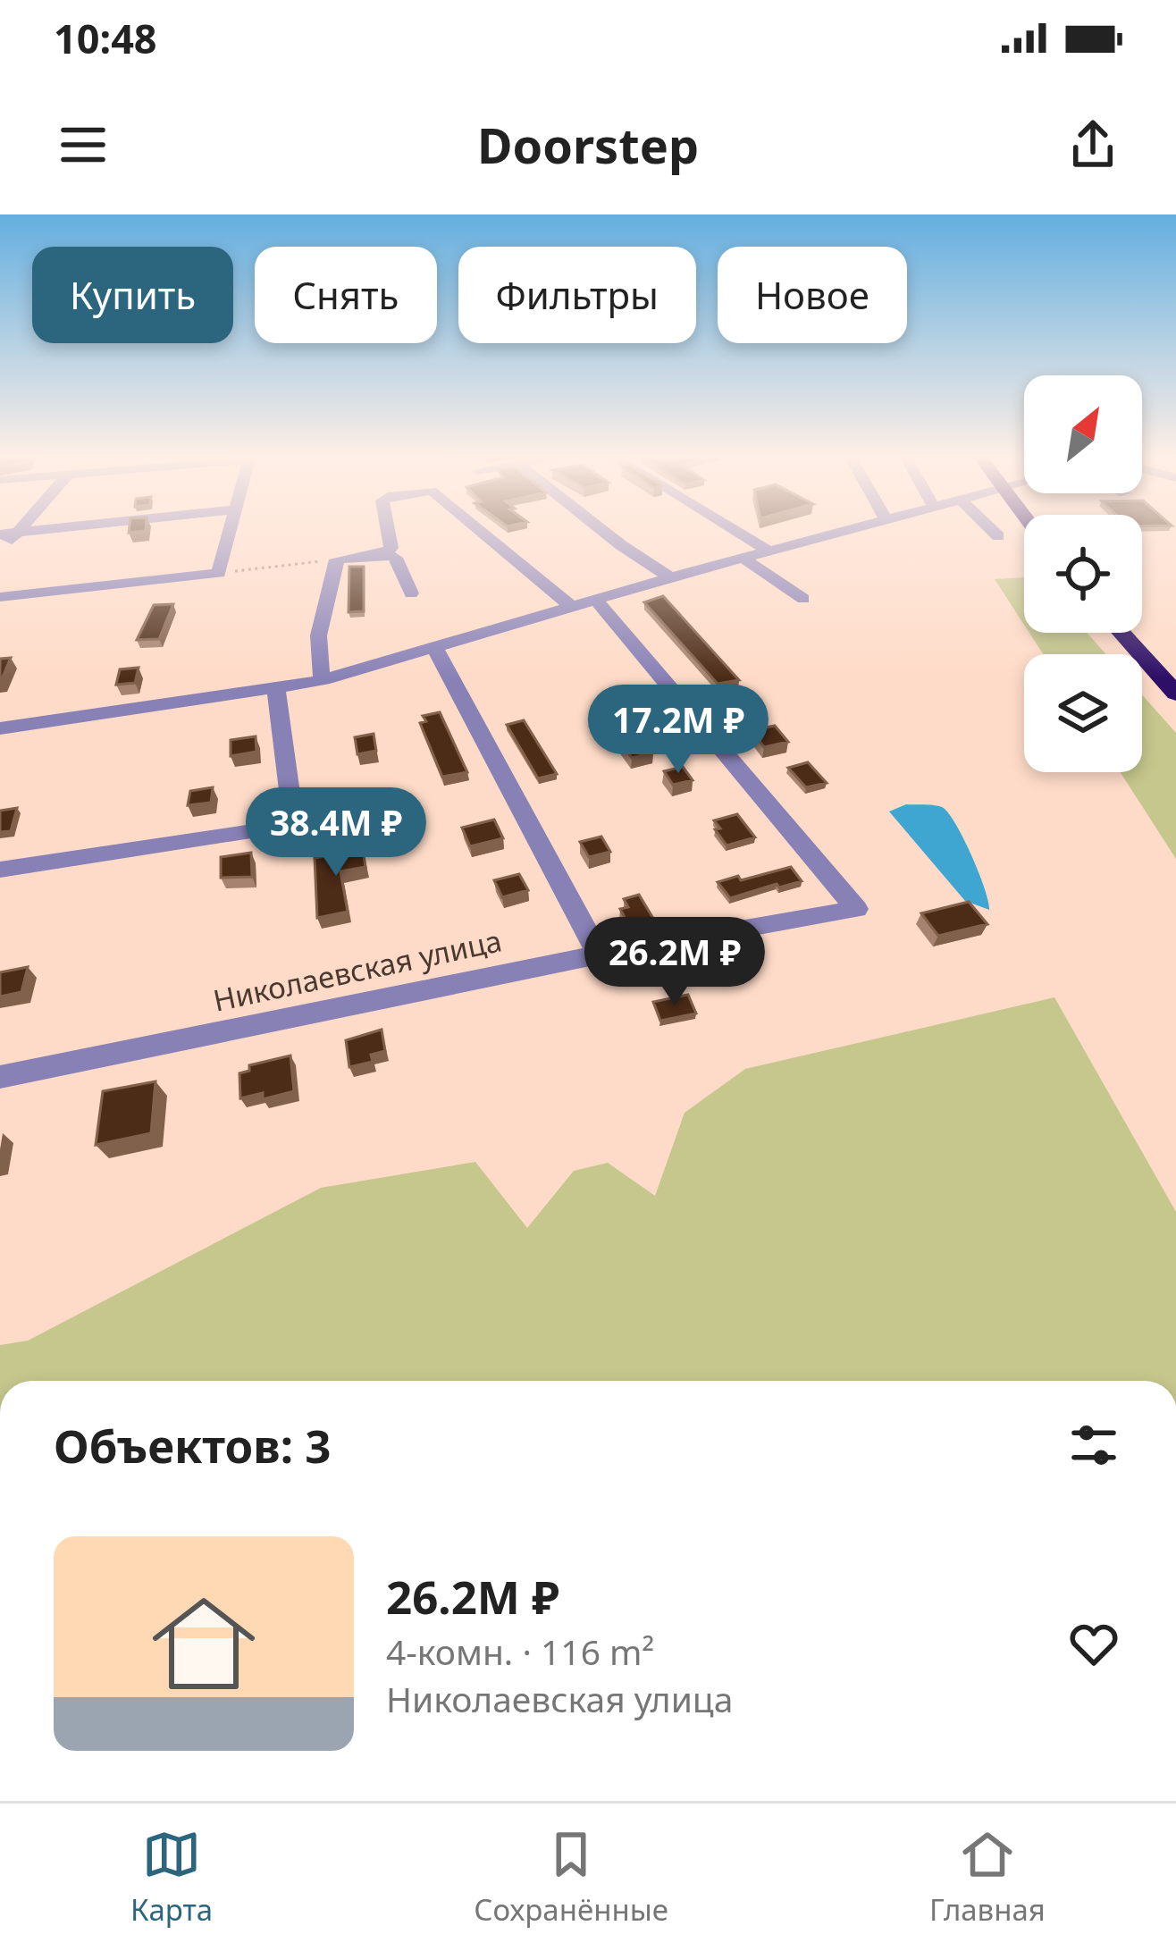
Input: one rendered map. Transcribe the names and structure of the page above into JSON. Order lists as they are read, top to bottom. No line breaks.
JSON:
{"streets":{"street":["Николаевская улица"]},"north":"top right","page":{"status":"10:48","header":"Doorstep","chip":["Купить","Снять","Фильтры","Новое"],"price":["17.2M ₽","38.4M ₽","26.2M ₽"],"heading":"Объектов: 3","list":[{"name":"26.2M ₽","note":"4-комн. · 116 m² · Николаевская улица"}],"tabs":["Карта","Сохранённые","Главная"]}}
